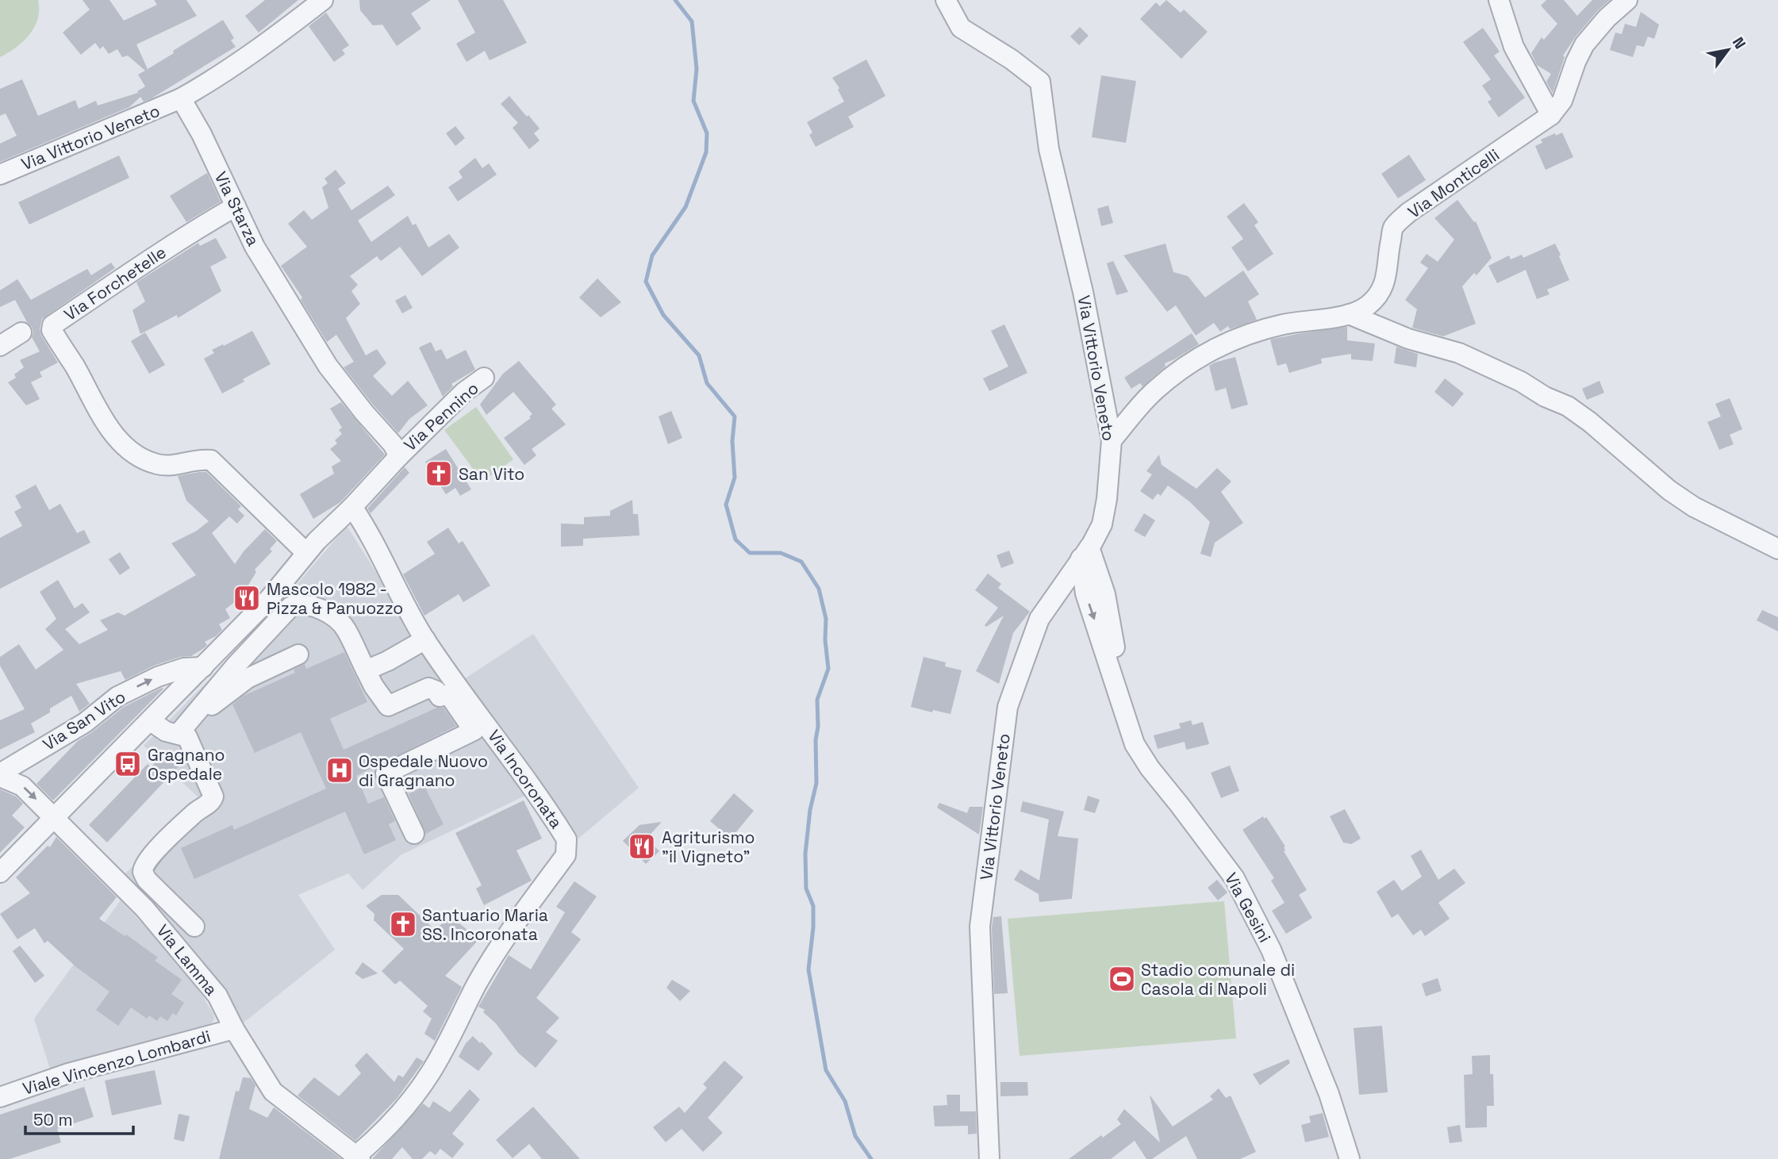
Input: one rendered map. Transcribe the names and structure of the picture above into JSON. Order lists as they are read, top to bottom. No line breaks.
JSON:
{"streets":{"street":["Via Vittorio Veneto","Via Monticelli","Via Starza","Via Forchetelle","Via Pennino","Via San Vito","Via Incoronata","Via Gesini","Via Lamma","Viale Vincenzo Lombardi"]},"crossings":[["Via Vittorio Veneto","Via Monticelli"],["Via Vittorio Veneto","Via Starza"],["Via Starza","Via Forchetelle"],["Via Starza","Via Pennino"],["Via Forchetelle","Via Pennino"],["Via Pennino","Via San Vito"],["Via Pennino","Via Incoronata"],["Via Pennino","Via Lamma"],["Via San Vito","Via Lamma"],["Via Incoronata","Via Lamma"],["Via Lamma","Viale Vincenzo Lombardi"]],"one_way":["Via San Vito"],"places":{"church":["San Vito","Santuario Maria SS. Incoronata"],"restaurant":["Mascolo 1982 - Pizza & Panuozzo","Agriturismo \"il Vigneto\""],"bus stop":["Gragnano Ospedale"],"hospital":["Ospedale Nuovo di Gragnano"],"sports":["Stadio comunale di Casola di Napoli"]},"scale_bar":"50 m","north":"top right"}
